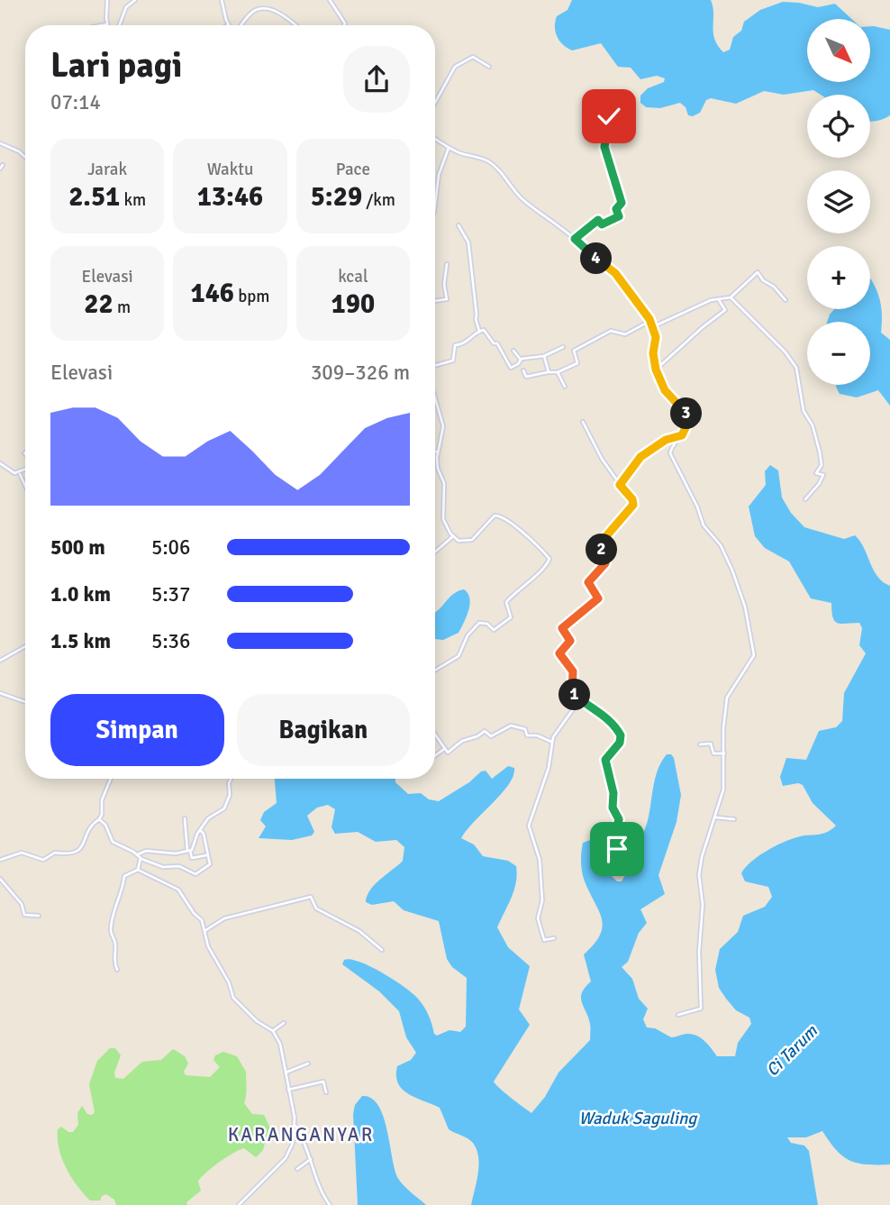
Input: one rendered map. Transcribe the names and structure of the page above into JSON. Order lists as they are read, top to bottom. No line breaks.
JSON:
{"districts":["KARANGANYAR"],"water":["Ci Tarum","Waduk Saguling"],"north":"bottom right","page":{"map_buttons":["+","−"],"heading":["Lari pagi","07:14"],"stats":[["Jarak","2.51 km"],["Waktu","13:46"],["Pace","5:29 /km"],["Elevasi","22 m"],["146 bpm"],["kcal","190"]],"pins":["4","3","2","1"],"chart":["Elevasi","309–326 m"],"list":[{"name":"500 m","note":"5:06"},{"name":"1.0 km","note":"5:37"},{"name":"1.5 km","note":"5:36"}],"buttons":["Simpan","Bagikan"]}}
